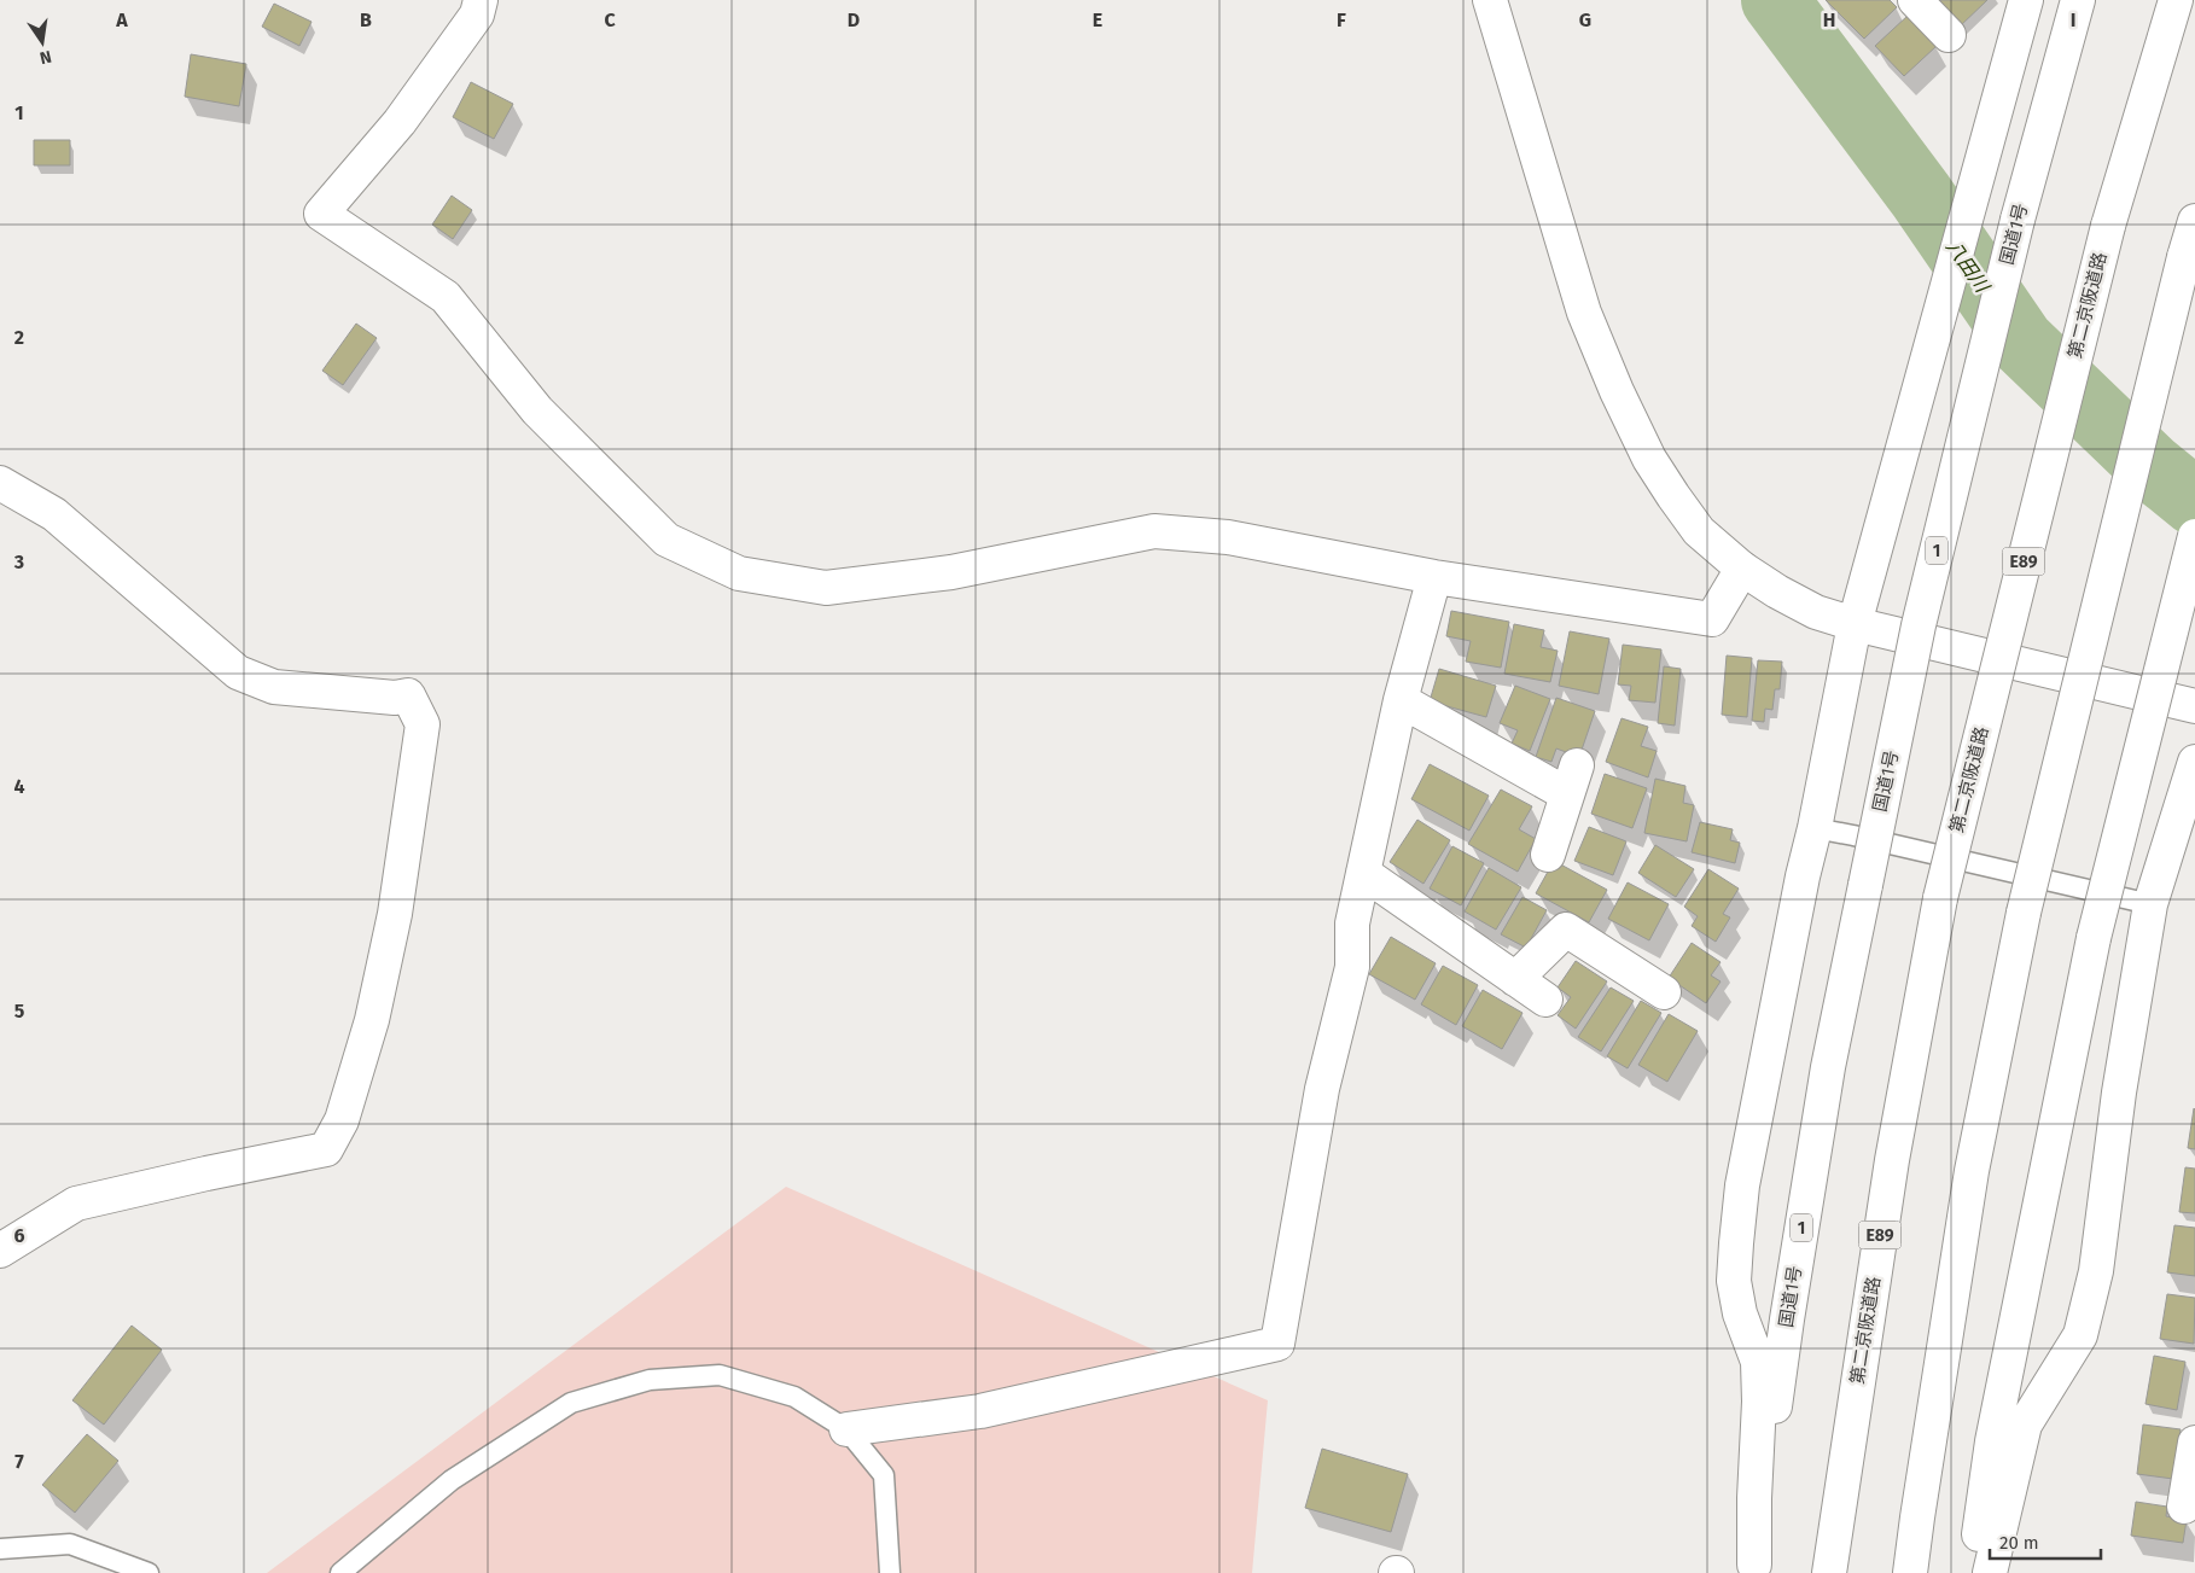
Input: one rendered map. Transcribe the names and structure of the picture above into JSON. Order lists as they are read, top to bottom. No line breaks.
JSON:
{"streets":{"main road":["国道1号","第二京阪道路","1","E89"]},"water":["八田川"],"scale_bar":"20 m","north":"bottom","grid":{"columns":["A","B","C","D","E","F","G","H","I"],"rows":["1","2","3","4","5","6","7"]}}
